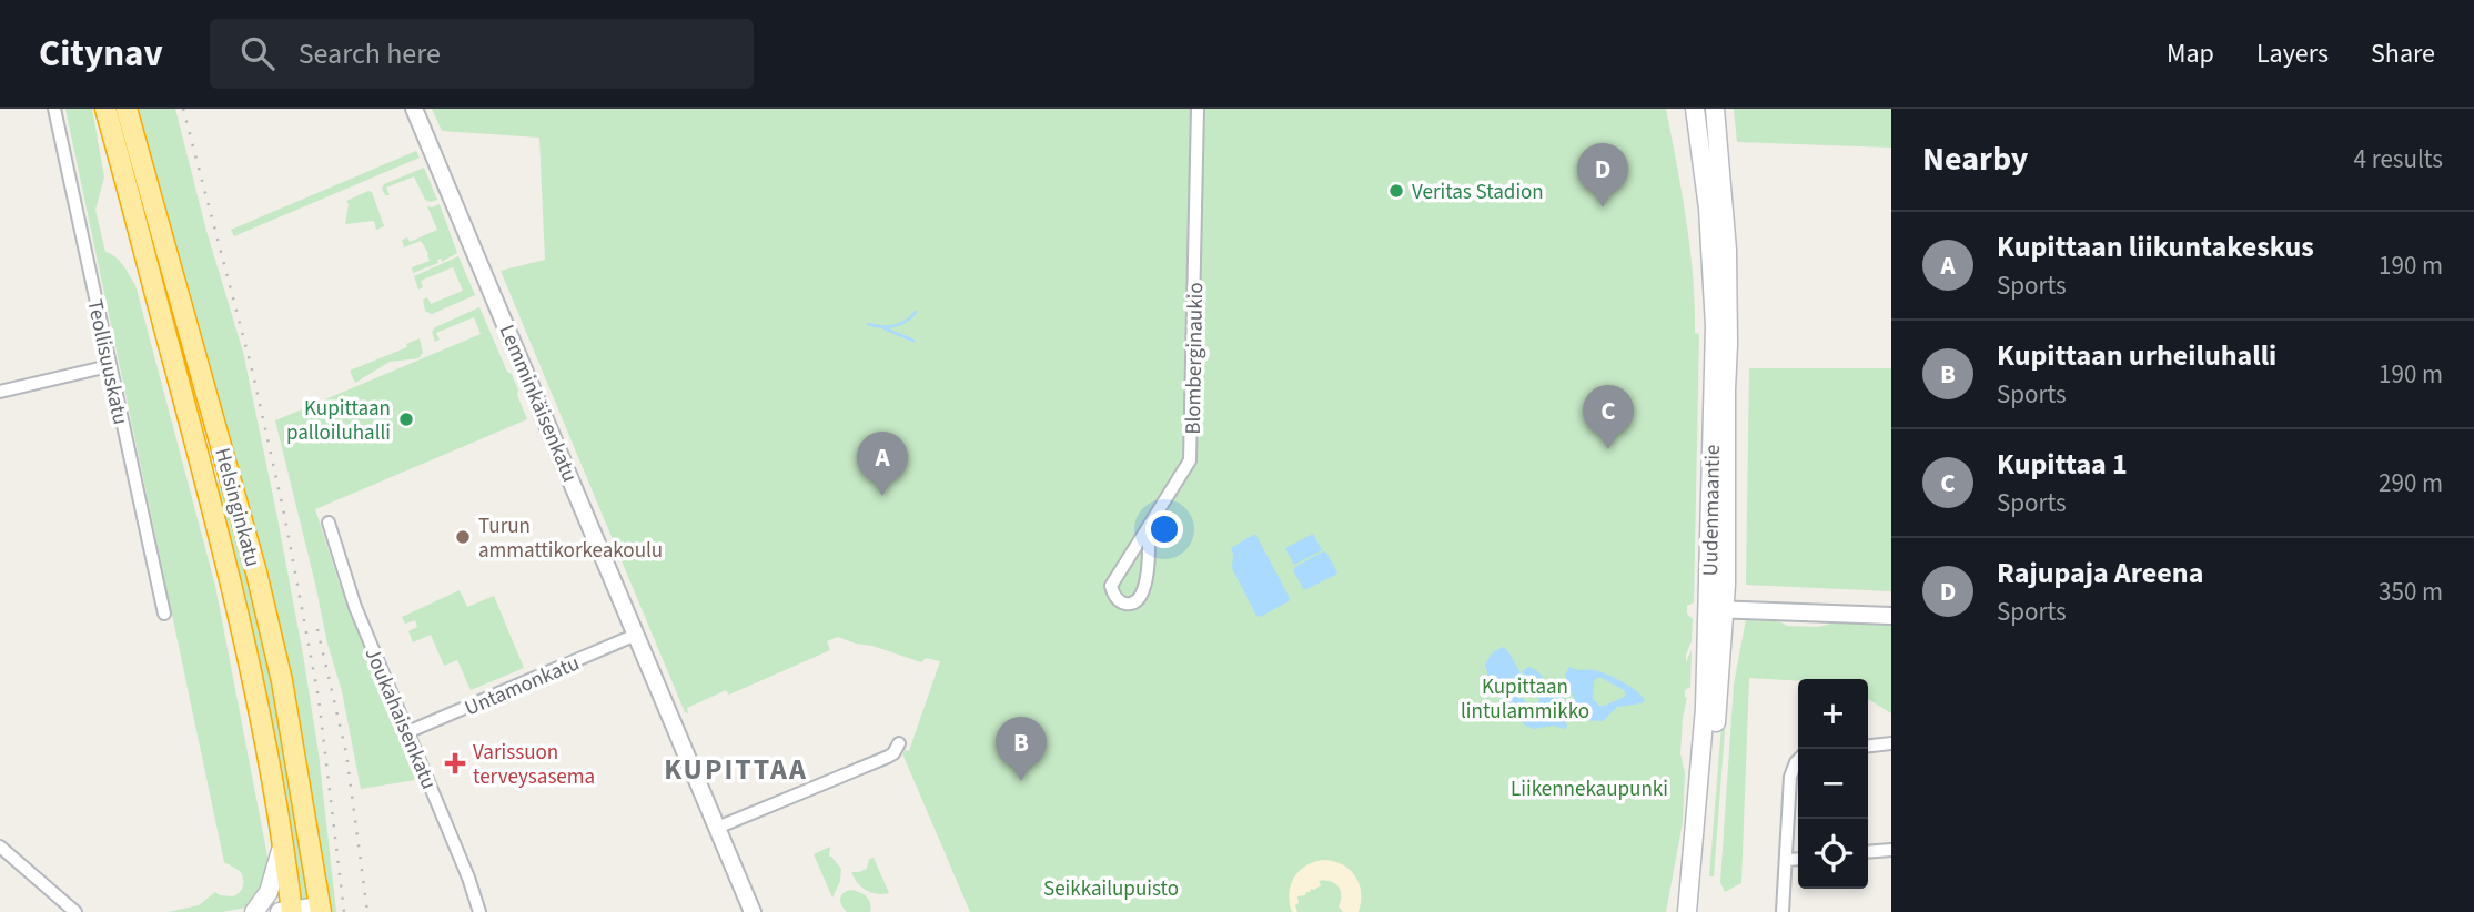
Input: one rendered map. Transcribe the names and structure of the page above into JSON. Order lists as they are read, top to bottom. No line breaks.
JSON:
{"streets":{"highway":["Helsinginkatu"],"main road":["Uudenmaantie"],"street":["Blomberginaukio","Teollisuuskatu","Lemminkäisenkatu","Untamonkatu","Joukahaisenkatu"]},"crossings":[["Lemminkäisenkatu","Untamonkatu"],["Untamonkatu","Joukahaisenkatu"]],"districts":["KUPITTAA"],"parks":["Kupittaan lintulammikko","Liikennekaupunki","Seikkailupuisto"],"places":{"other":["Veritas Stadion","Kupittaan palloiluhalli","Turun ammattikorkeakoulu"],"health":["Varissuon terveysasema"]},"page":{"header":"Citynav","search":"Search here","nav":["Map","Layers","Share"],"heading":["Nearby","4 results"],"pins":["D","C","A","B"],"list":[{"mark":"A","name":"Kupittaan liikuntakeskus","note":"Sports","value":"190 m"},{"mark":"B","name":"Kupittaan urheiluhalli","note":"Sports","value":"190 m"},{"mark":"C","name":"Kupittaa 1","note":"Sports","value":"290 m"},{"mark":"D","name":"Rajupaja Areena","note":"Sports","value":"350 m"}],"map_buttons":["+","−"]}}
